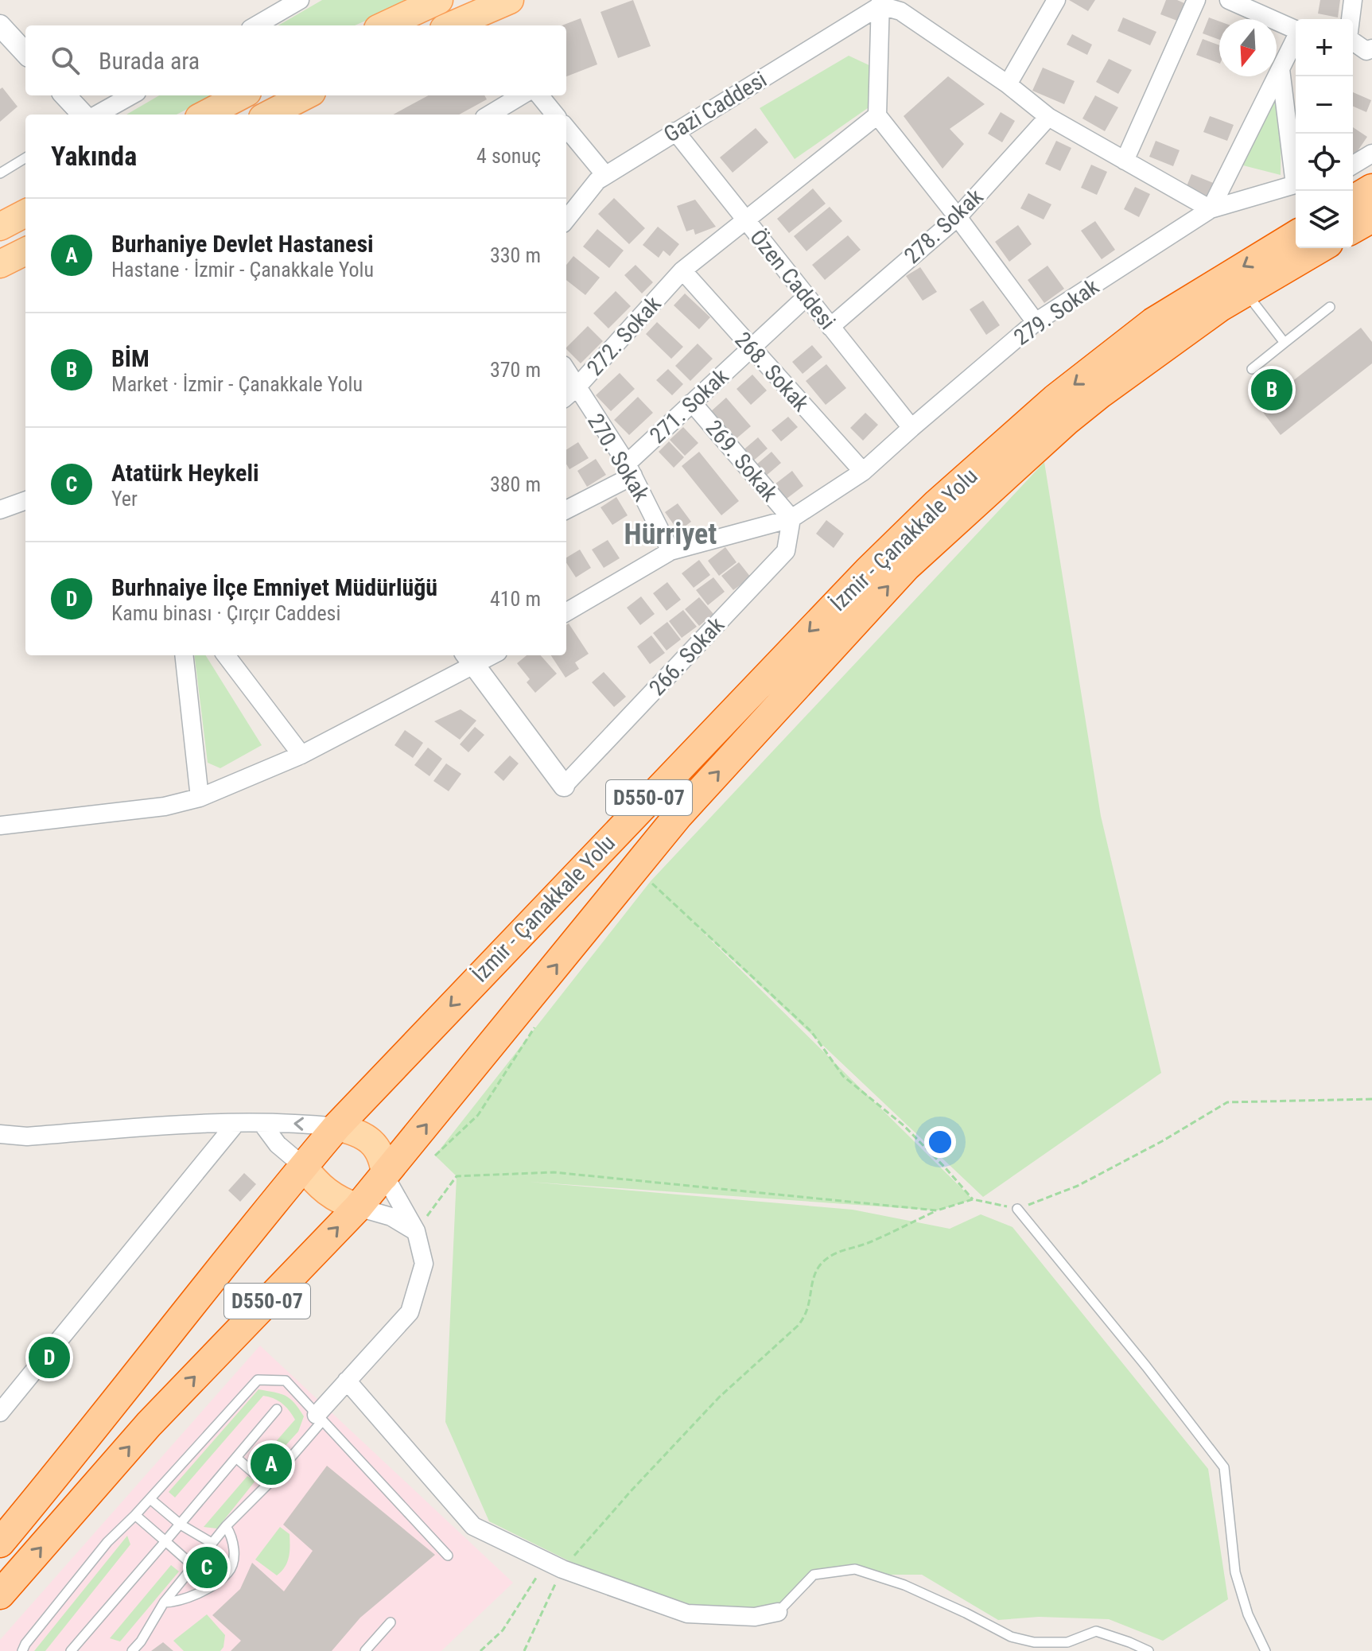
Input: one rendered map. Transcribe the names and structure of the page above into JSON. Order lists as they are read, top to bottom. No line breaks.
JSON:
{"streets":{"highway":["İzmir - Çanakkale Yolu","D550-07"],"street":["Gazi Caddesi","278. Sokak","Özen Caddesi","279. Sokak","272. Sokak","268. Sokak","271. Sokak","270. Sokak","269. Sokak","266. Sokak"]},"crossings":[["Gazi Caddesi","Özen Caddesi"],["278. Sokak","Özen Caddesi"],["Özen Caddesi","279. Sokak"],["Özen Caddesi","272. Sokak"],["Özen Caddesi","271. Sokak"],["279. Sokak","268. Sokak"],["279. Sokak","270. Sokak"],["279. Sokak","269. Sokak"],["279. Sokak","266. Sokak"],["272. Sokak","268. Sokak"],["272. Sokak","270. Sokak"],["268. Sokak","271. Sokak"],["271. Sokak","270. Sokak"],["271. Sokak","269. Sokak"],["269. Sokak","266. Sokak"]],"districts":["Hürriyet"],"north":"bottom","page":{"map_buttons":["+","−"],"search":"Burada ara","heading":["Yakında","4 sonuç"],"list":[{"mark":"A","name":"Burhaniye Devlet Hastanesi","note":"Hastane · İzmir - Çanakkale Yolu","value":"330 m"},{"mark":"B","name":"BİM","note":"Market · İzmir - Çanakkale Yolu","value":"370 m"},{"mark":"C","name":"Atatürk Heykeli","note":"Yer","value":"380 m"},{"mark":"D","name":"Burhnaiye İlçe Emniyet Müdürlüğü","note":"Kamu binası · Çırçır Caddesi","value":"410 m"}],"pins":["B","D","A","C"]}}
